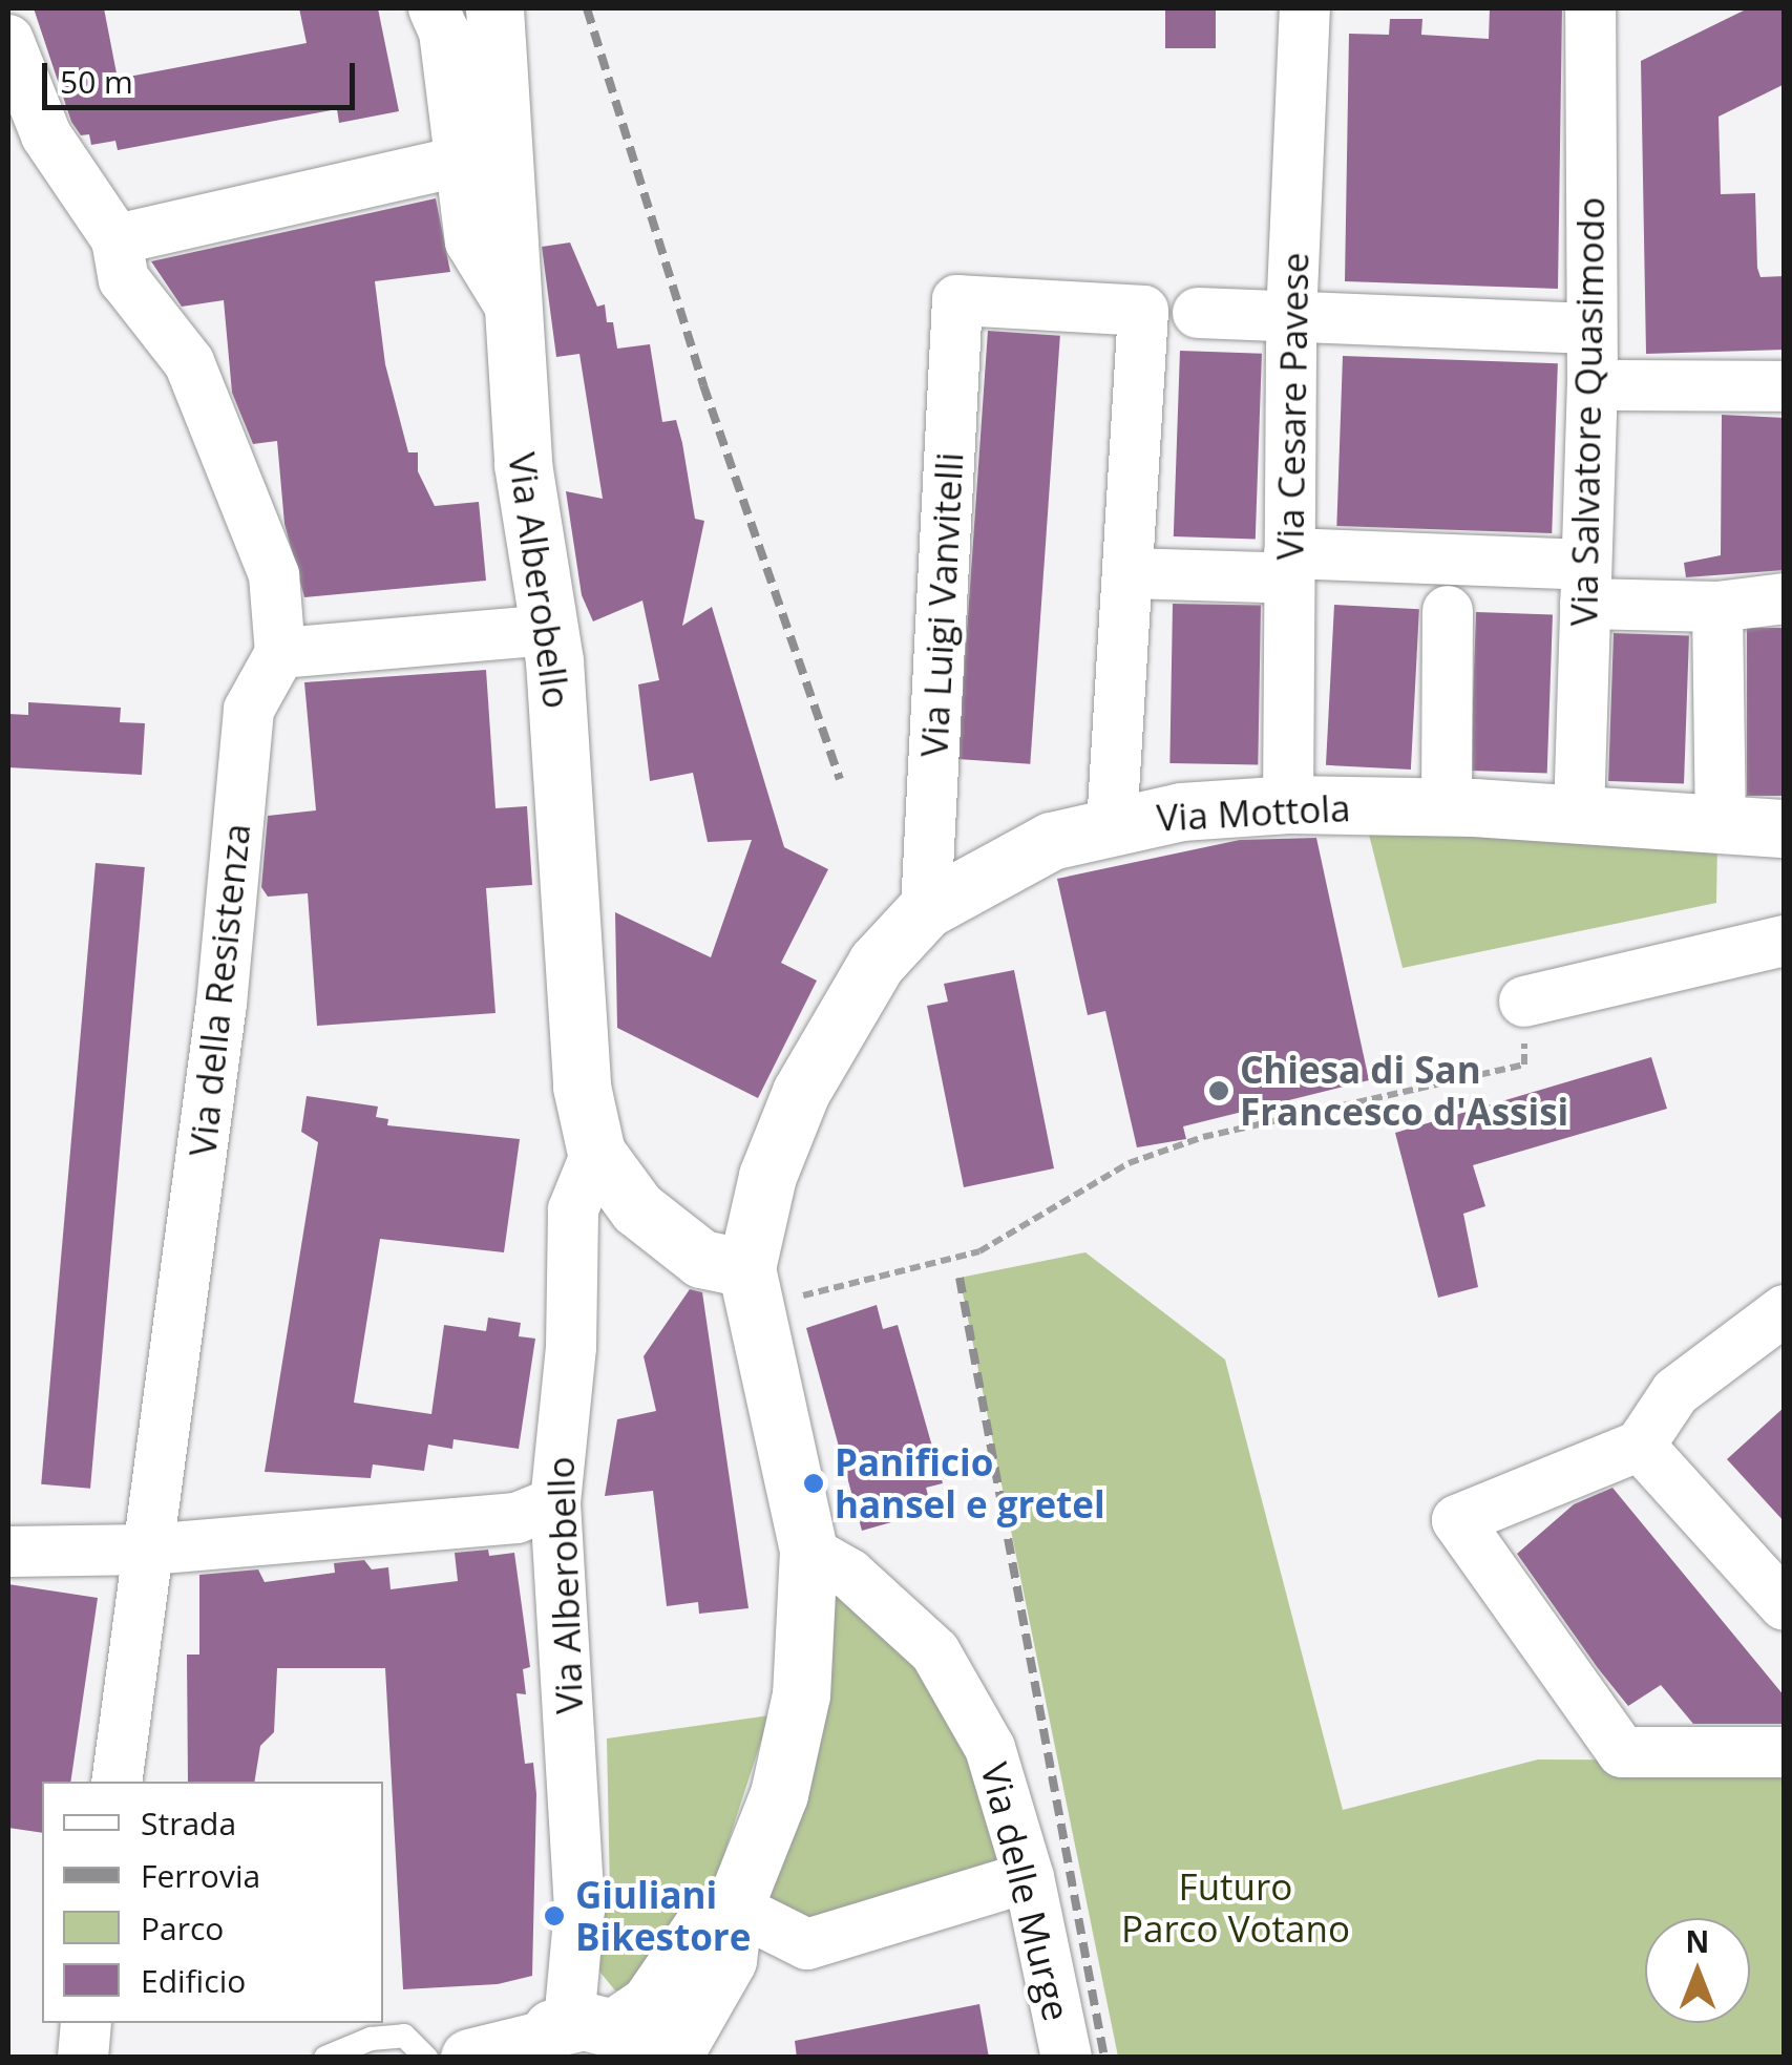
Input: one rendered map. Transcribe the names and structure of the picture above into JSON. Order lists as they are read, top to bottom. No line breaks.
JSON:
{"streets":{"main road":["Via Alberobello","Via Mottola"],"street":["Via Cesare Pavese","Via Salvatore Quasimodo","Via Luigi Vanvitelli","Via della Resistenza","Via delle Murge"]},"crossings":[["Via Cesare Pavese","Via Mottola"],["Via Salvatore Quasimodo","Via Mottola"],["Via Alberobello","Via Mottola"],["Via Luigi Vanvitelli","Via Mottola"],["Via Mottola","Via delle Murge"]],"parks":["Futuro Parco Votano"],"places":["Chiesa di San Francesco d'Assisi","Panificio hansel e gretel","Giuliani Bikestore"],"legend":["Strada","Ferrovia","Parco","Edificio"],"scale_bar":"50 m","north":"top"}
